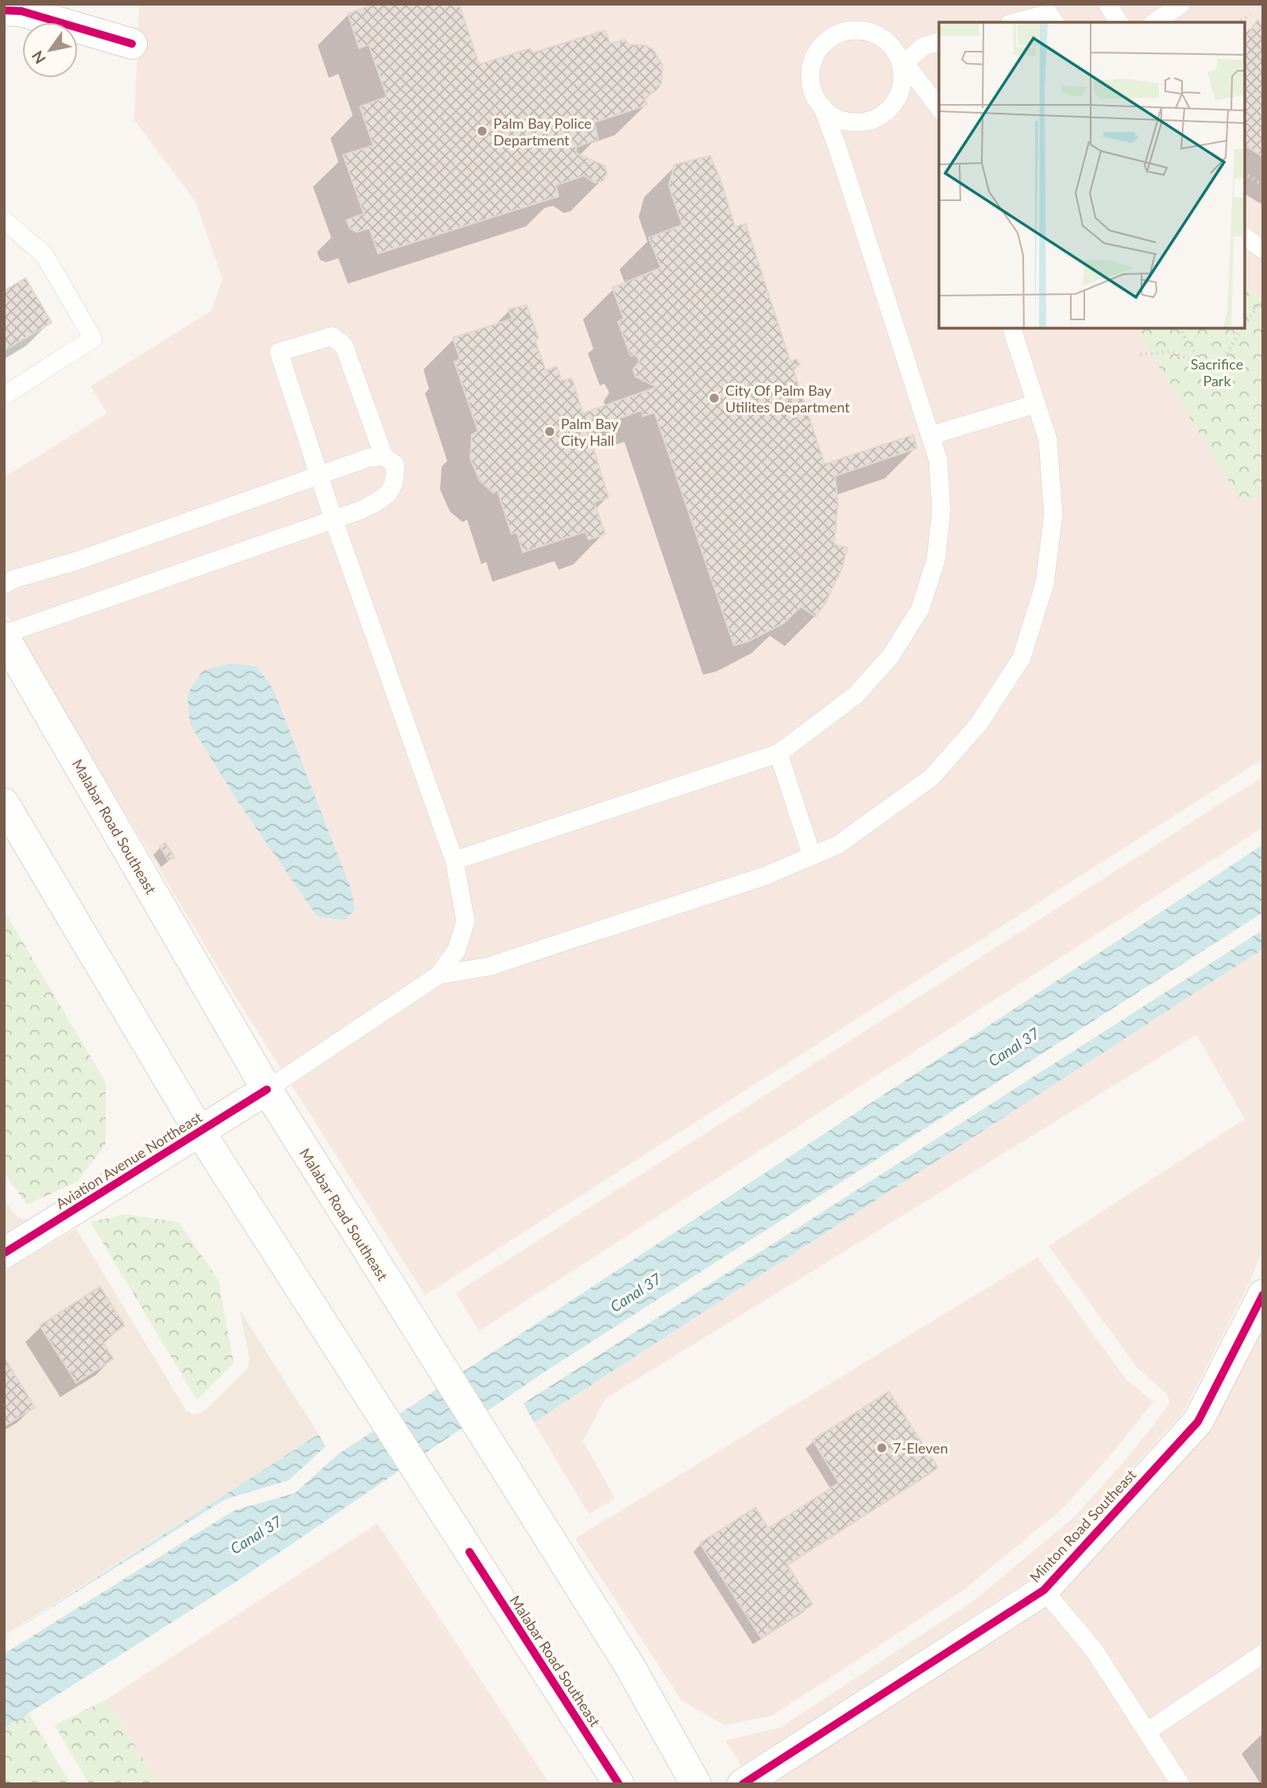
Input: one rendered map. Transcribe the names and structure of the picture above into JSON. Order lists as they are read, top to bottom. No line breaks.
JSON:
{"streets":{"main road":["Malabar Road Southeast","Aviation Avenue Northeast","Minton Road Southeast"]},"crossings":[["Malabar Road Southeast","Aviation Avenue Northeast"]],"water":["Canal 37"],"parks":["Sacrifice Park"],"places":["Palm Bay Police Department","City Of Palm Bay Utilites Department","Palm Bay City Hall","7-Eleven"],"north":"bottom left"}
